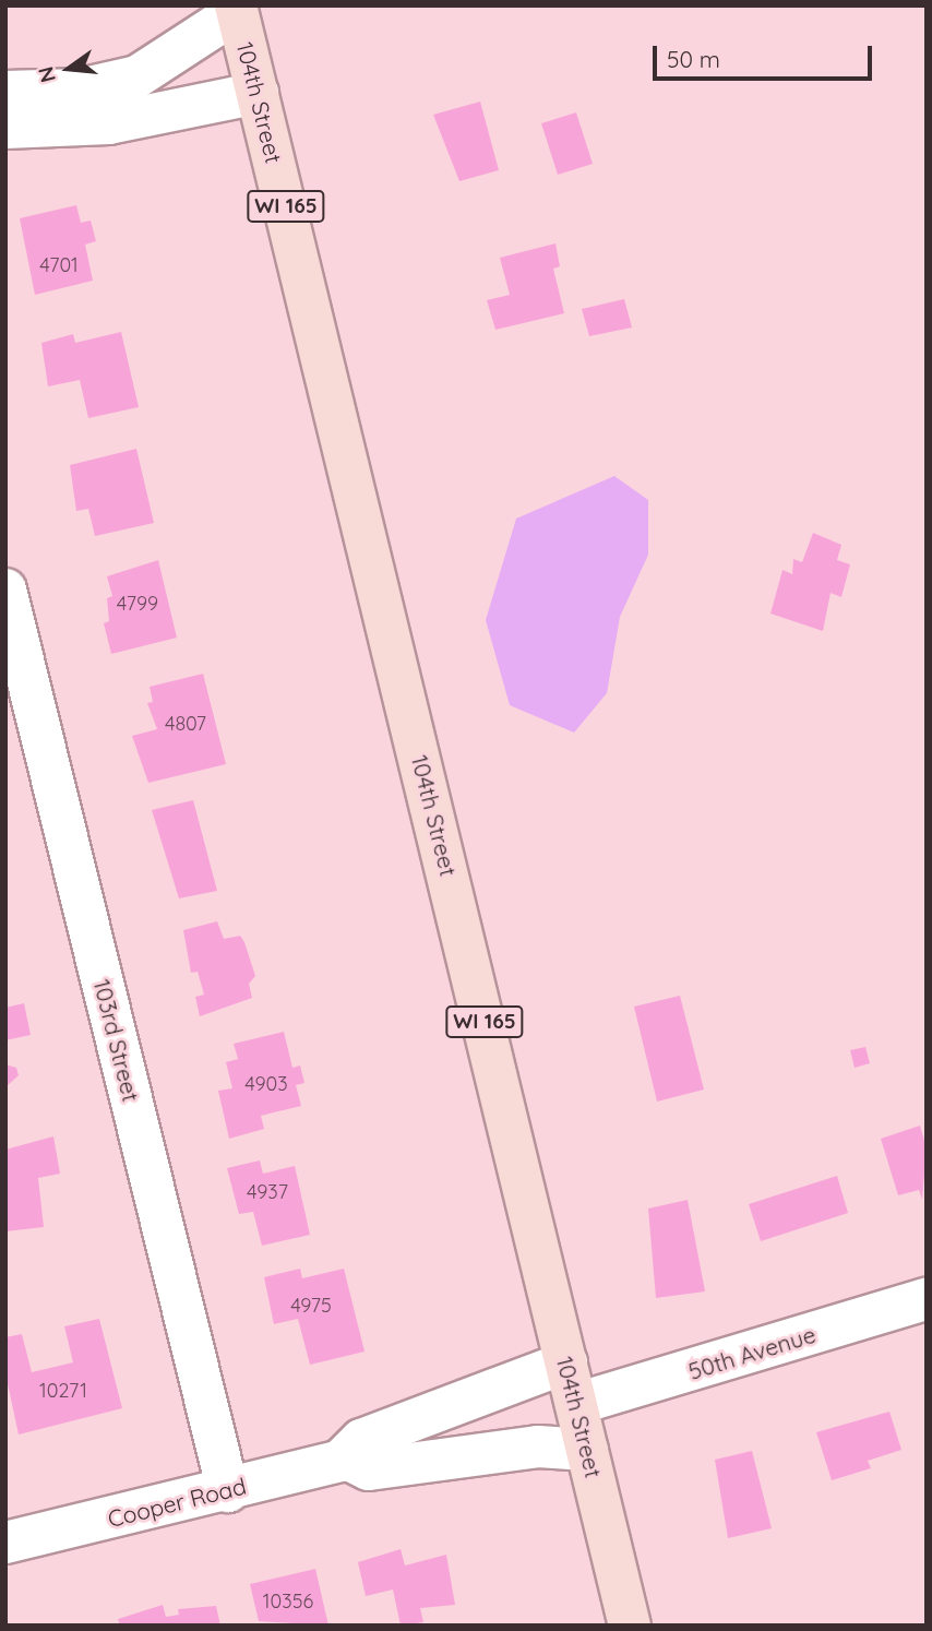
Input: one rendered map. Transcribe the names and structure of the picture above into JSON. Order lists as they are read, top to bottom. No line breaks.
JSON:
{"streets":{"main road":["104th Street","WI 165"],"street":["103rd Street","50th Avenue","Cooper Road"]},"crossings":[["104th Street","50th Avenue"],["104th Street","Cooper Road"],["103rd Street","Cooper Road"]],"house_numbers":["4701","4799","4807","4903","4937","4975","10271","10356"],"scale_bar":"50 m","north":"left"}
